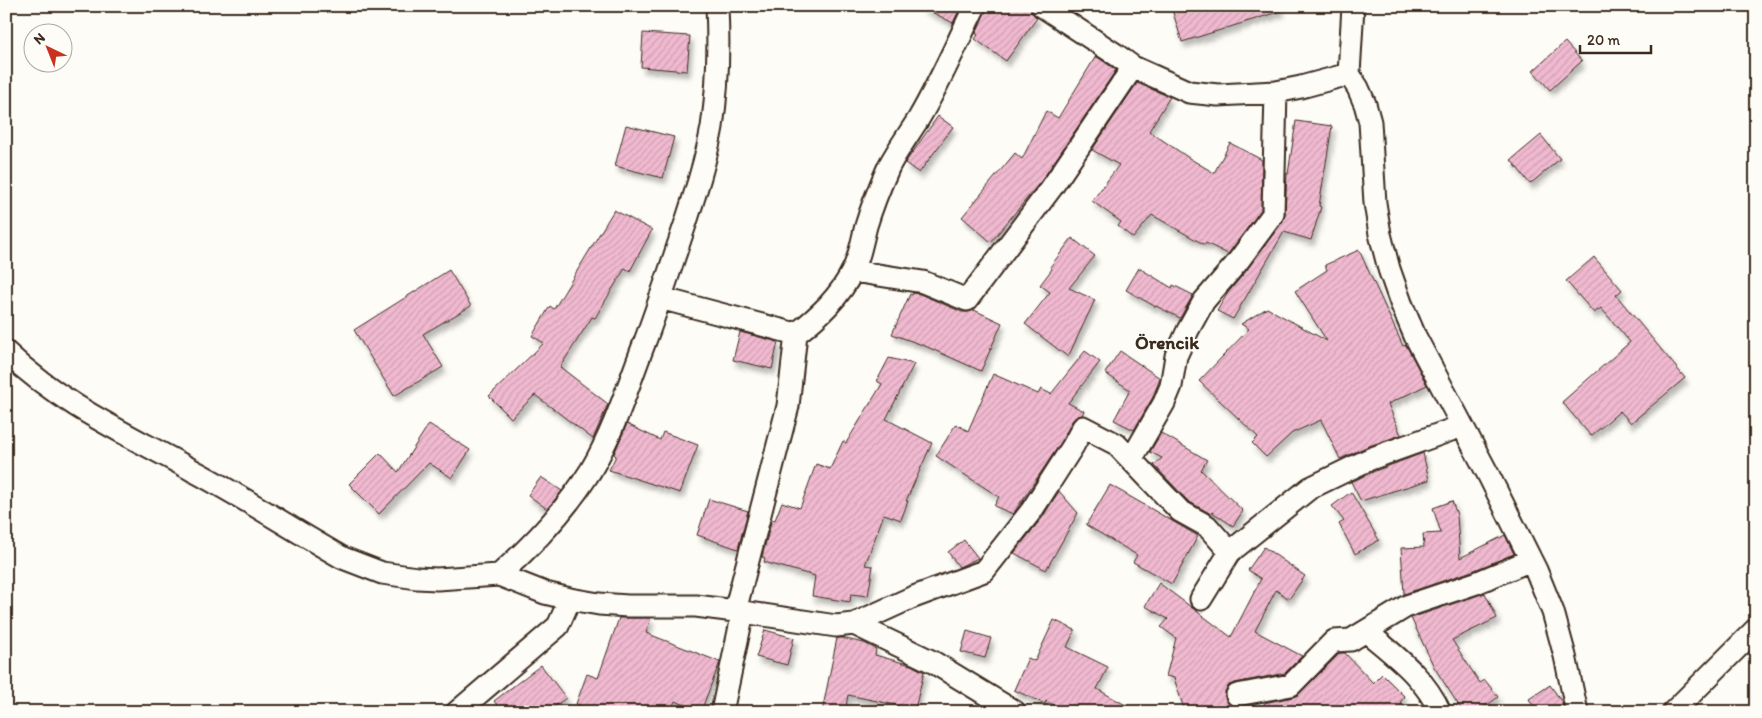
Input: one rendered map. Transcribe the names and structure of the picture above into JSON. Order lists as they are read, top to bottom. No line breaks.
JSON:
{"districts":["Örencik"],"scale_bar":"20 m","north":"top left"}
